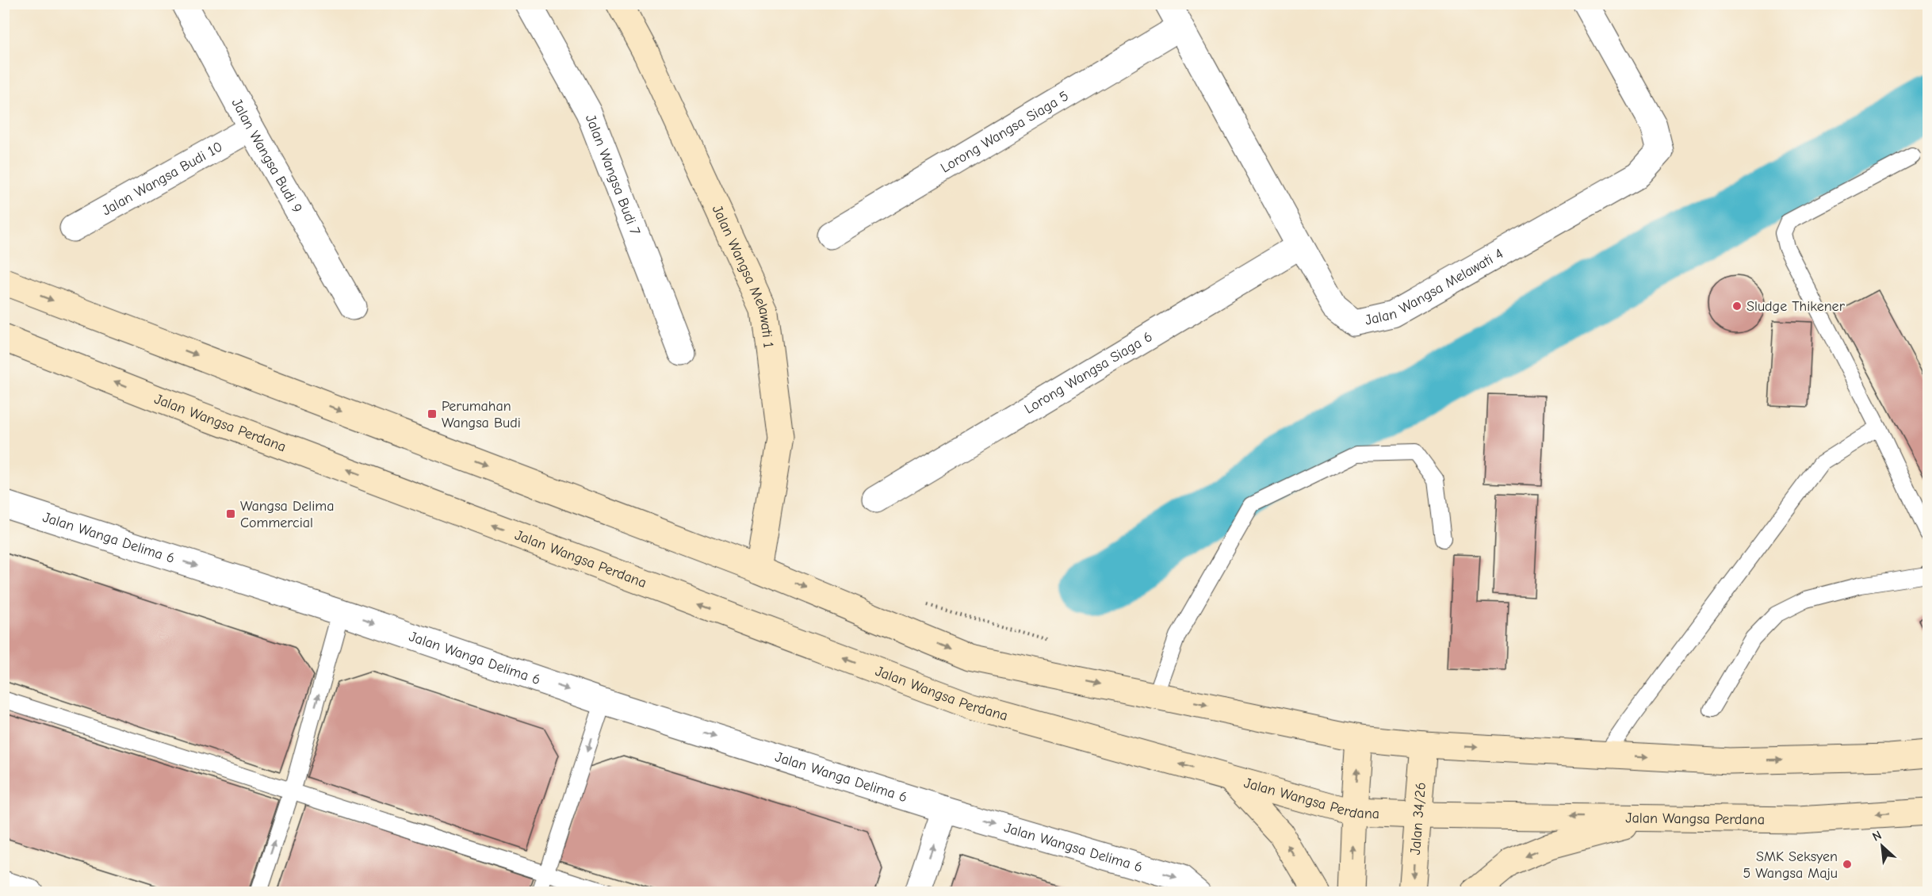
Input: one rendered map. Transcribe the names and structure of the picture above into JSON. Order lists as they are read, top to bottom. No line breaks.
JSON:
{"streets":{"main road":["Jalan Wangsa Melawati 1","Jalan Wangsa Perdana","Jalan 34/26"],"street":["Lorong Wangsa Siaga 5","Jalan Wangsa Budi 9","Jalan Wangsa Budi 7","Jalan Wangsa Budi 10","Jalan Wangsa Melawati 4","Lorong Wangsa Siaga 6","Jalan Wanga Delima 6","Jalan Wangsa Delima 6"]},"crossings":[["Lorong Wangsa Siaga 5","Jalan Wangsa Melawati 4"],["Jalan Wangsa Budi 9","Jalan Wangsa Budi 10"],["Jalan Wangsa Melawati 4","Lorong Wangsa Siaga 6"],["Jalan Wangsa Perdana","Jalan 34/26"],["Jalan Wanga Delima 6","Jalan Wangsa Delima 6"]],"one_way":["Jalan Wanga Delima 6","Jalan Wangsa Delima 6"],"places":{"other":["Sludge Thikener","SMK Seksyen 5 Wangsa Maju"],"transit":["Perumahan Wangsa Budi","Wangsa Delima Commercial"]},"north":"top left"}
